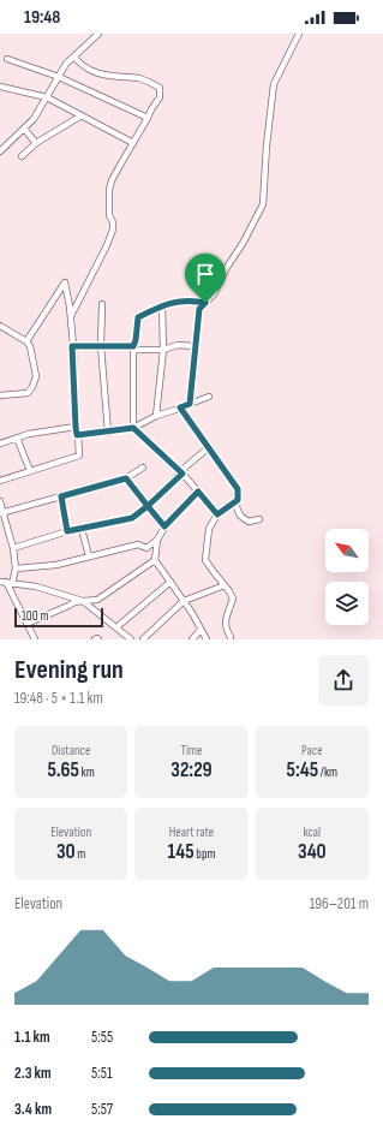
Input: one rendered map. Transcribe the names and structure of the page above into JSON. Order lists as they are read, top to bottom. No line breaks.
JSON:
{"scale_bar":"100 m","north":"top left","page":{"status":"19:48","scale":"100 m","heading":["Evening run","19:48 · 5 × 1.1 km"],"stats":[["Distance","5.65 km"],["Time","32:29"],["Pace","5:45 /km"],["Elevation","30 m"],["Heart rate","145 bpm"],["kcal","340"]],"chart":["Elevation","196–201 m"],"list":[{"name":"1.1 km","note":"5:55"},{"name":"2.3 km","note":"5:51"},{"name":"3.4 km","note":"5:57"}]}}
